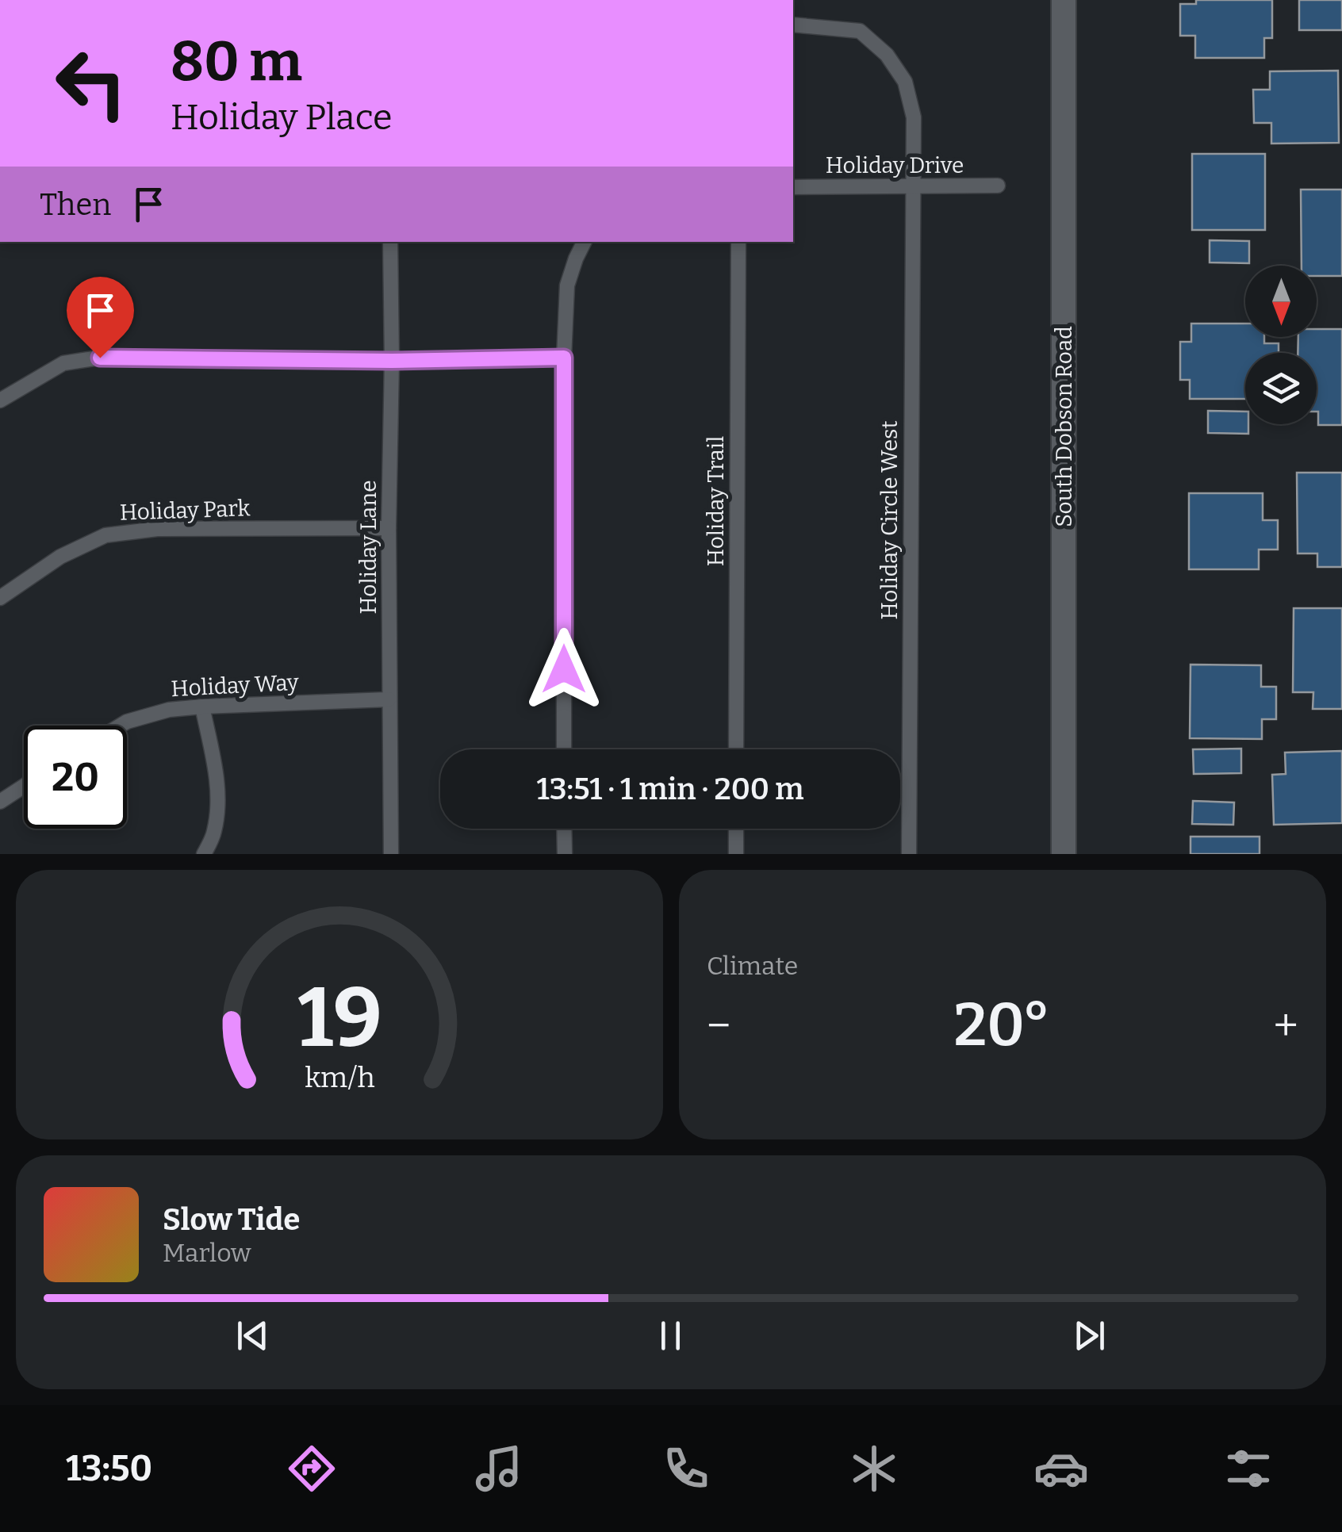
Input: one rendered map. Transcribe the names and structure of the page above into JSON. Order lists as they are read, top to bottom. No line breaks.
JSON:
{"streets":{"main road":["South Dobson Road"],"lane":["Holiday Drive","Holiday Trail","Holiday Park","Holiday Circle West","Holiday Lane","Holiday Way"]},"crossings":[["Holiday Drive","Holiday Circle West"],["Holiday Park","Holiday Lane"],["Holiday Lane","Holiday Way"]],"north":"bottom","page":{"turn":["80 m","Holiday Place"],"then":"Then","limit":"20","trip":"13:51 · 1 min · 200 m","tile":"Climate","heat":["−","20°","+"],"song":["Slow Tide","Marlow"],"tabs":"13:50","gauge":["19","km/h"]}}
